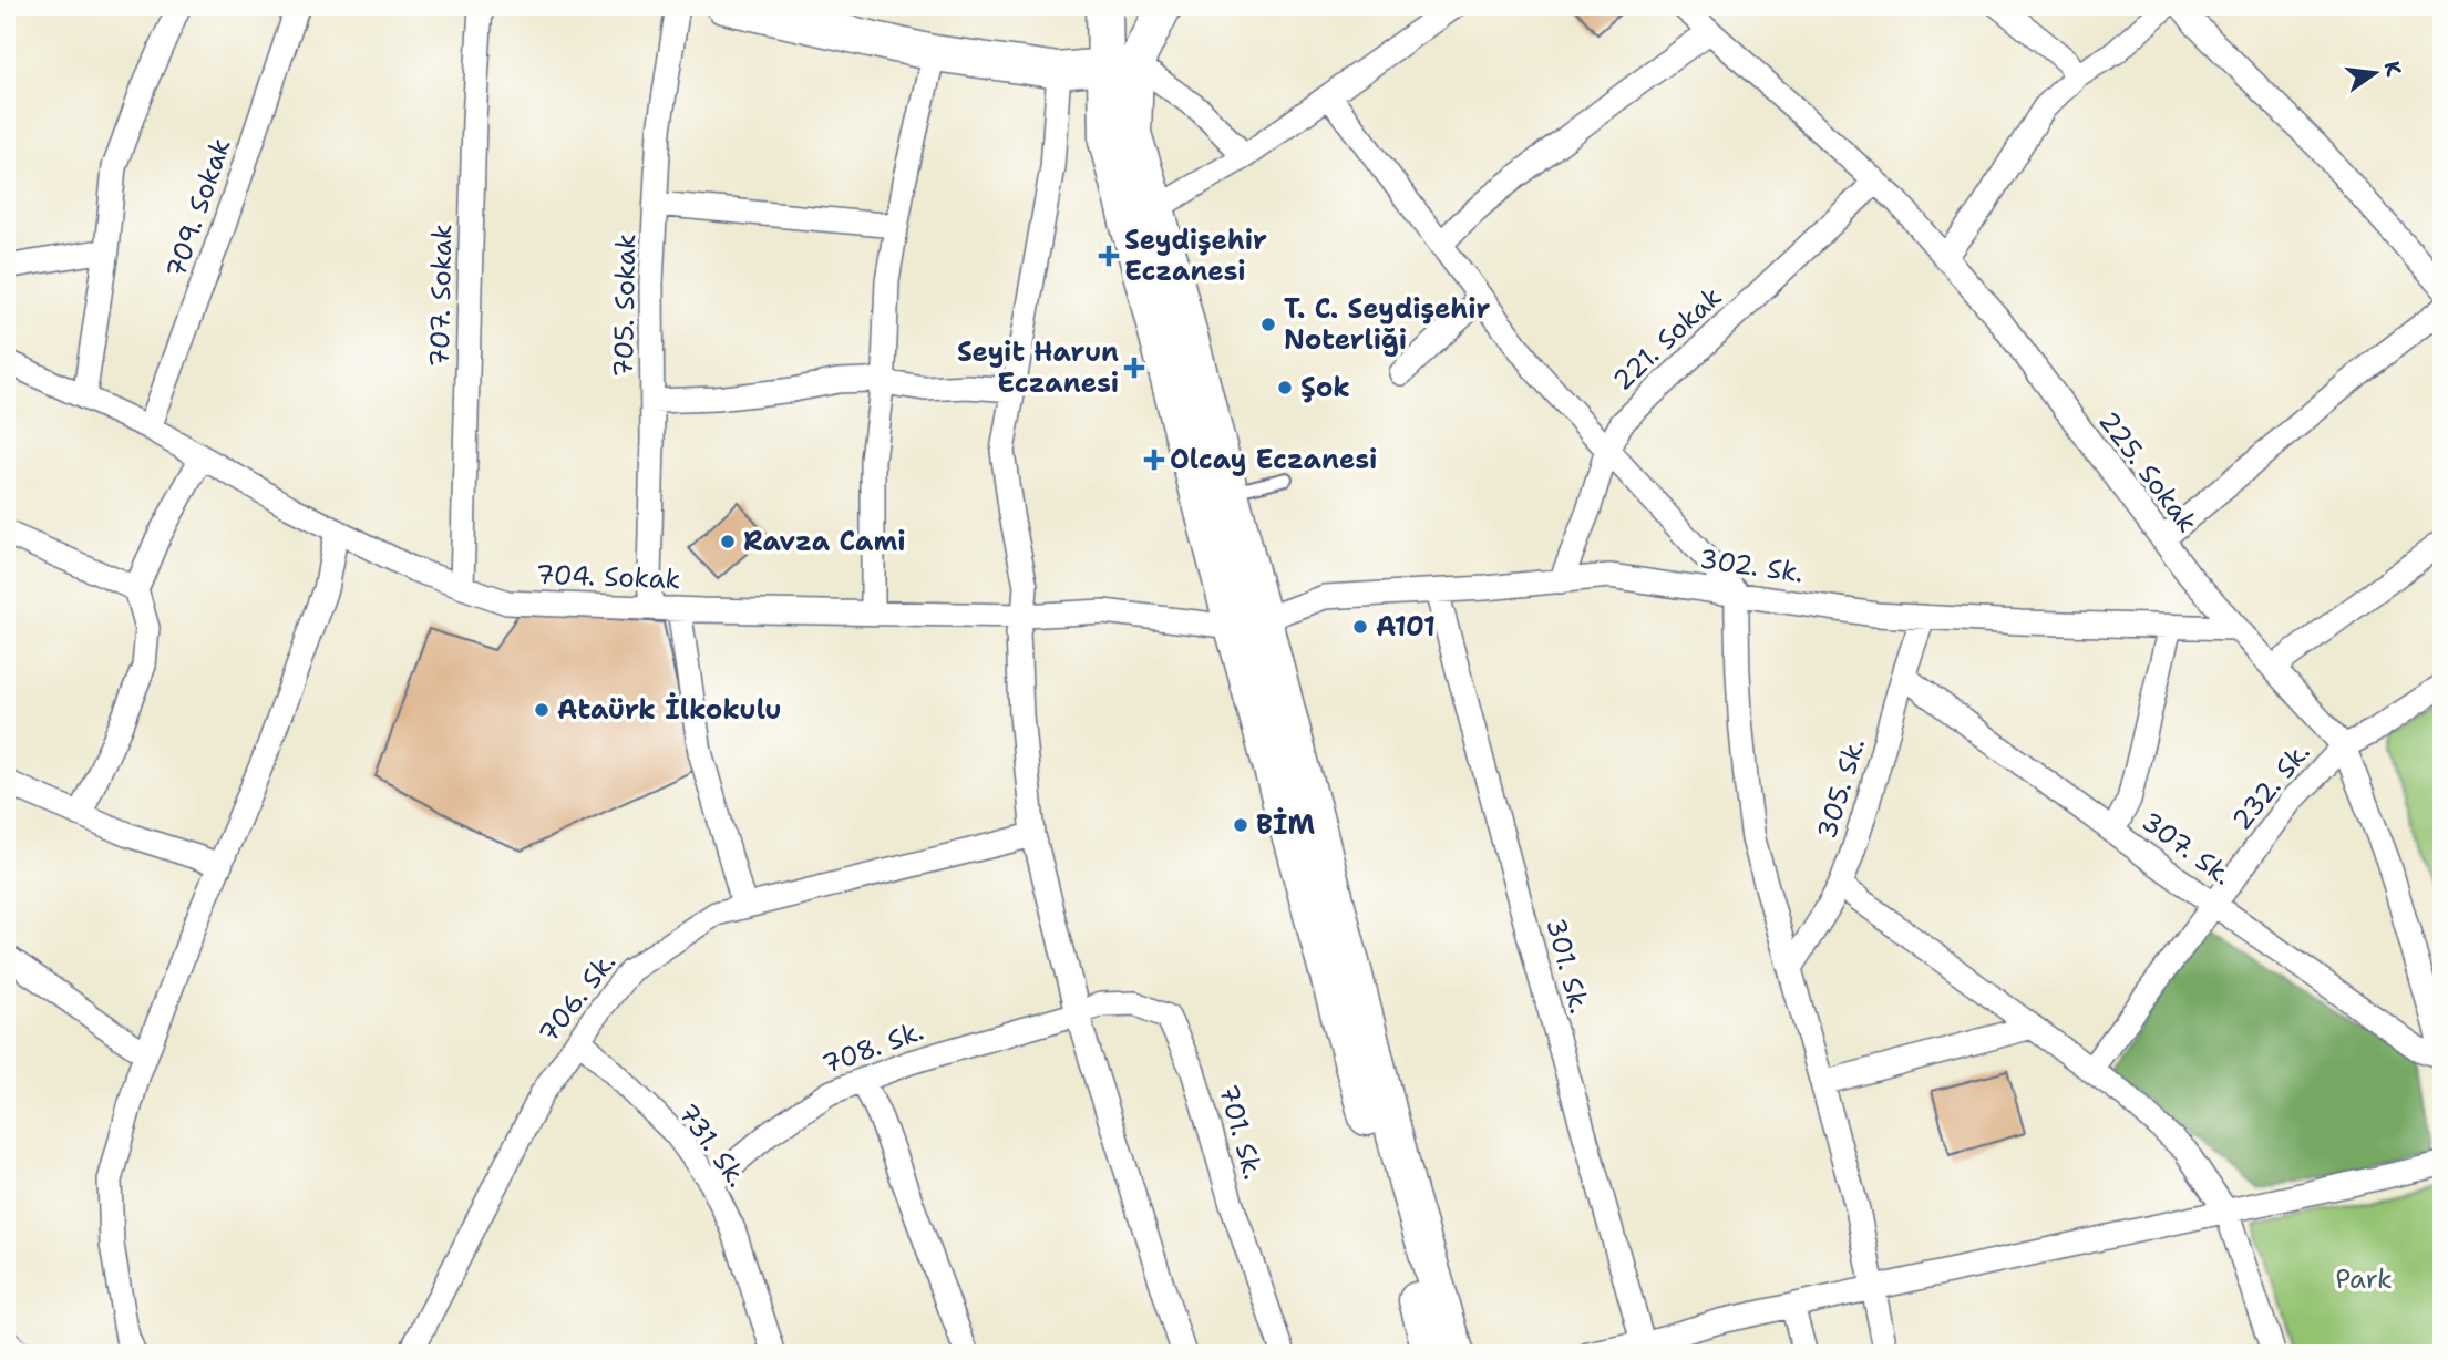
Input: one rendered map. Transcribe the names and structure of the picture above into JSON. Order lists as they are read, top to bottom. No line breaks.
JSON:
{"streets":{"street":["709. Sokak","707. Sokak","705. Sokak","221. Sokak","225. Sokak","302. Sk.","704. Sokak","232. Sk.","305. Sk.","307. Sk.","301. Sk.","706. Sk.","708. Sk.","701. Sk.","731. Sk."]},"crossings":[["709. Sokak","704. Sokak"],["707. Sokak","704. Sokak"],["705. Sokak","704. Sokak"],["221. Sokak","225. Sokak"],["221. Sokak","302. Sk."],["225. Sokak","302. Sk."],["225. Sokak","232. Sk."],["225. Sokak","307. Sk."],["302. Sk.","704. Sokak"],["302. Sk.","305. Sk."],["302. Sk.","301. Sk."],["232. Sk.","307. Sk."],["305. Sk.","307. Sk."],["706. Sk.","731. Sk."],["708. Sk.","701. Sk."],["708. Sk.","731. Sk."]],"parks":["Park"],"places":{"health":["Seydişehir Eczanesi","Seyit Harun Eczanesi","Olcay Eczanesi"],"other":["T. C. Seydişehir Noterliği","Şok","Ravza Cami","A101","Ataürk İlkokulu","BİM"]},"north":"right"}
